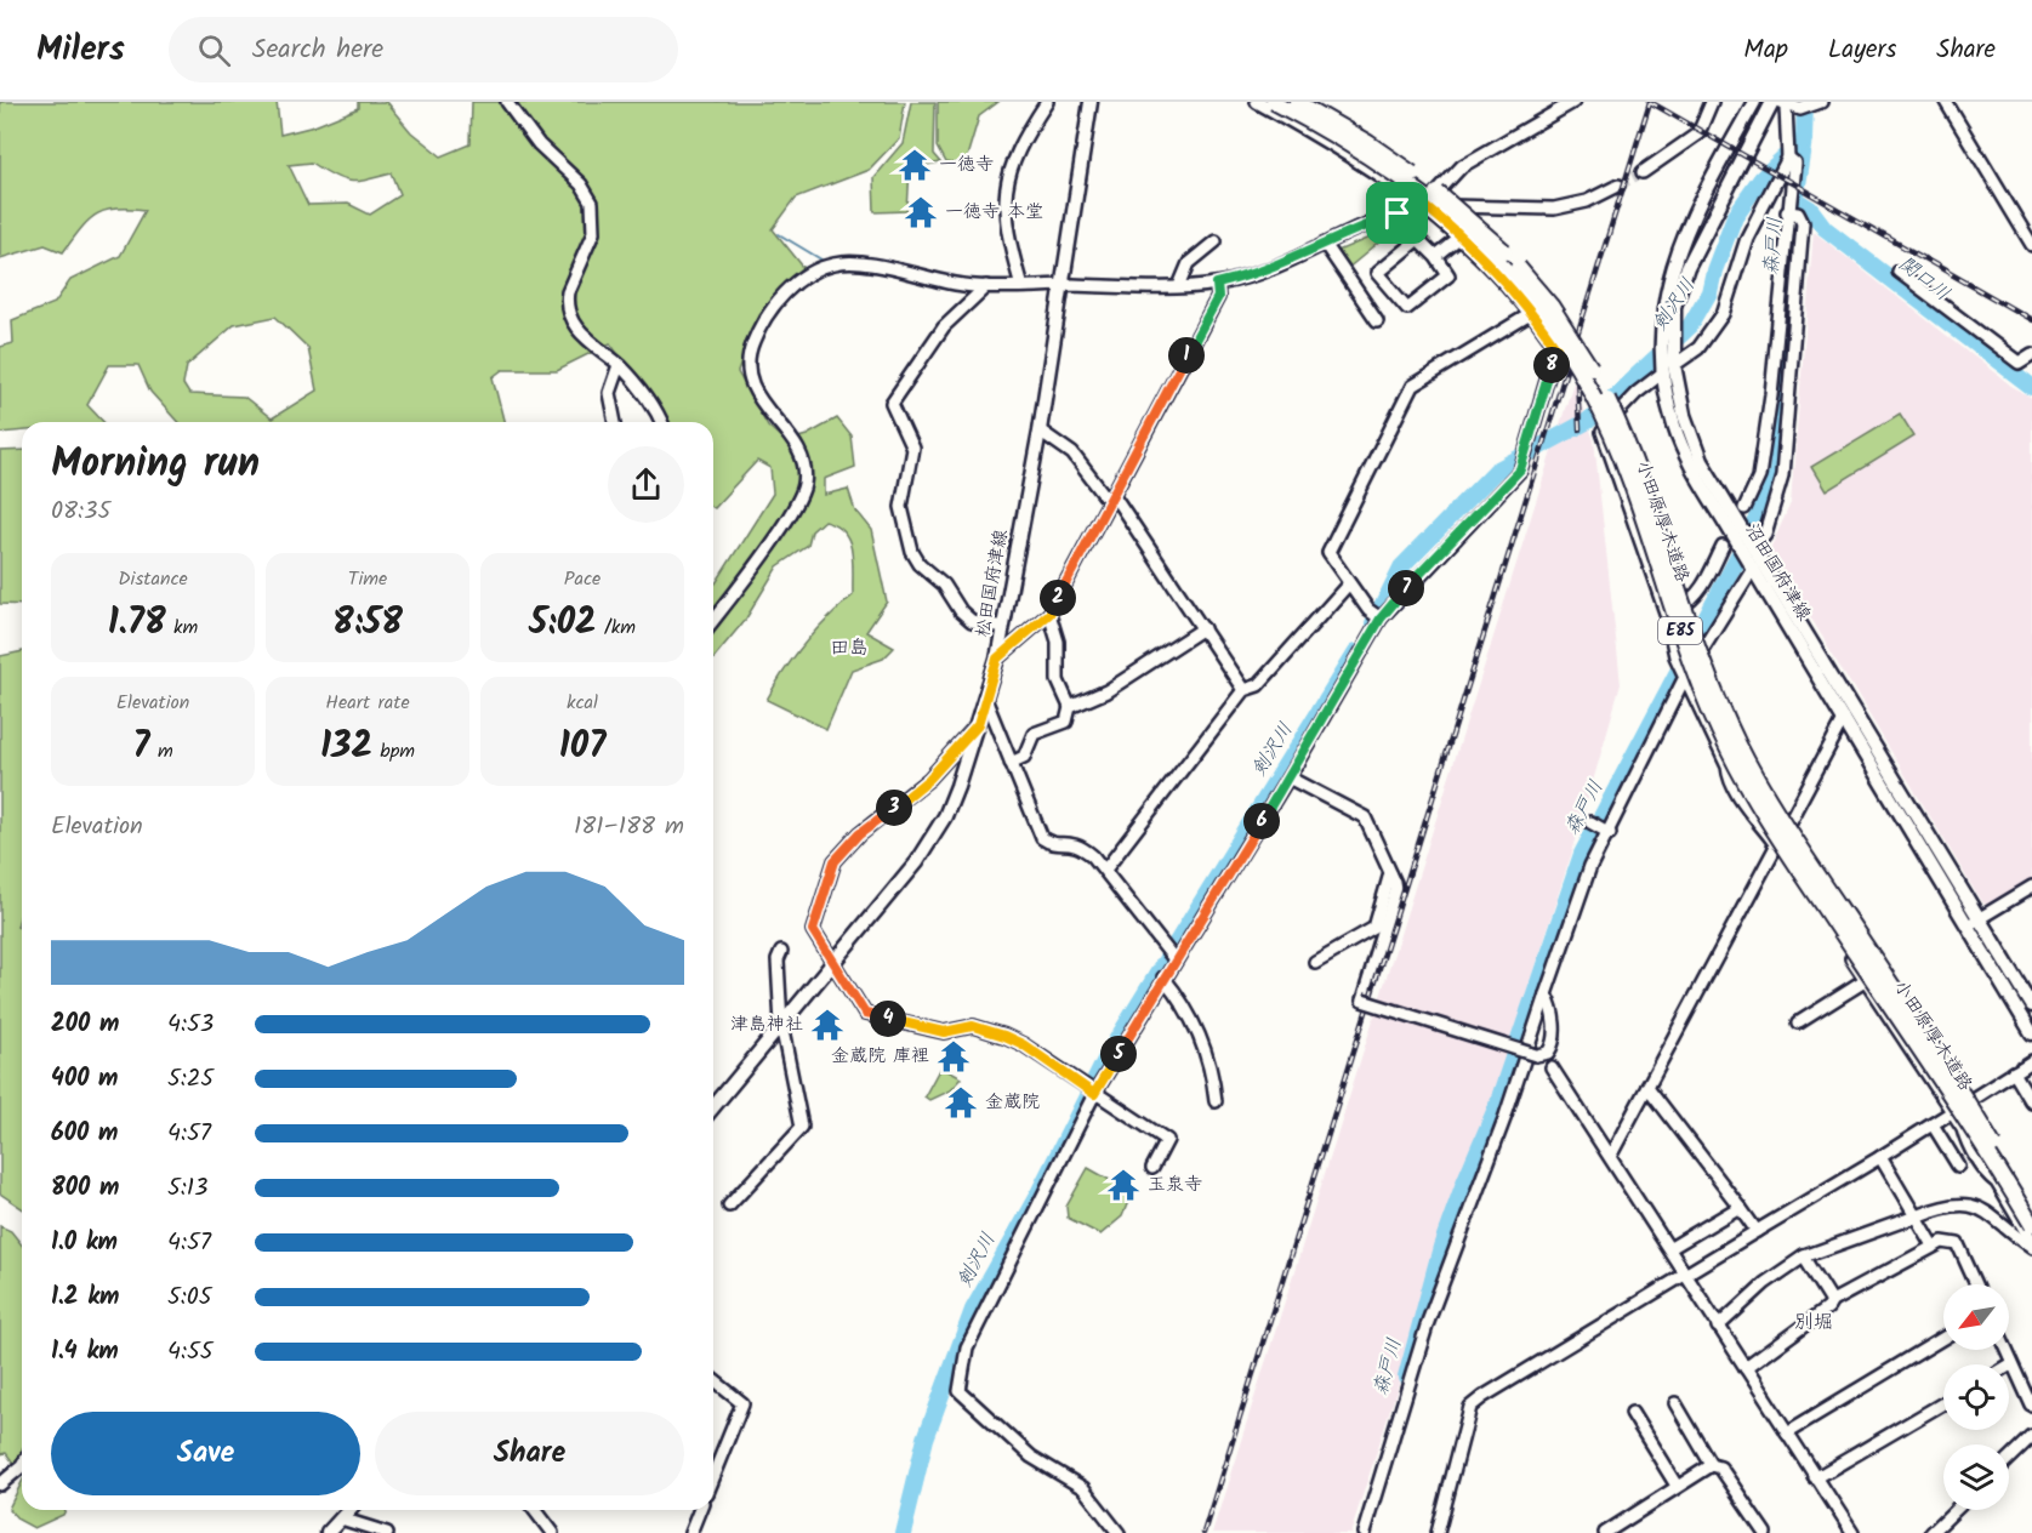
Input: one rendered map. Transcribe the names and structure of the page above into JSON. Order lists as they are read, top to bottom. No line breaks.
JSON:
{"streets":{"highway":["小田原厚木道路","E85"],"main road":["沼田国府津線","松田国府津線"]},"districts":["田島","別堀"],"water":["森戸川","関口川","剣沢川"],"places":{"temple":["一徳寺","一徳寺 本堂","津島神社","金蔵院 庫裡","金蔵院","玉泉寺"]},"north":"bottom left","page":{"header":"Milers","search":"Search here","nav":["Map","Layers","Share"],"pins":["1","8","7","2","3","6","4","5"],"heading":["Morning run","08:35"],"stats":[["Distance","1.78 km"],["Time","8:58"],["Pace","5:02 /km"],["Elevation","7 m"],["Heart rate","132 bpm"],["kcal","107"]],"chart":["Elevation","181–188 m"],"list":[{"name":"200 m","note":"4:53"},{"name":"400 m","note":"5:25"},{"name":"600 m","note":"4:57"},{"name":"800 m","note":"5:13"},{"name":"1.0 km","note":"4:57"},{"name":"1.2 km","note":"5:05"},{"name":"1.4 km","note":"4:55"}],"buttons":["Save","Share"]}}
